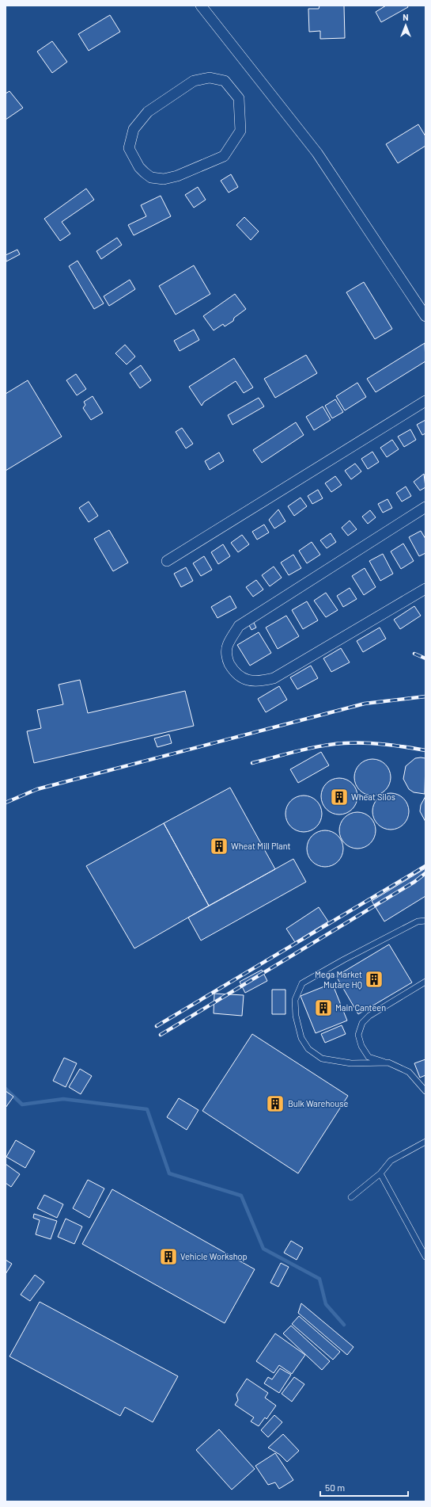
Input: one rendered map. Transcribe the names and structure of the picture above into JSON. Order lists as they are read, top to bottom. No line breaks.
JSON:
{"places":{"building":["Wheat Silos","Wheat Mill Plant","Mega Market Mutare HQ","Main Canteen","Bulk Warehouse","Vehicle Workshop"]},"scale_bar":"50 m","north":"top"}
